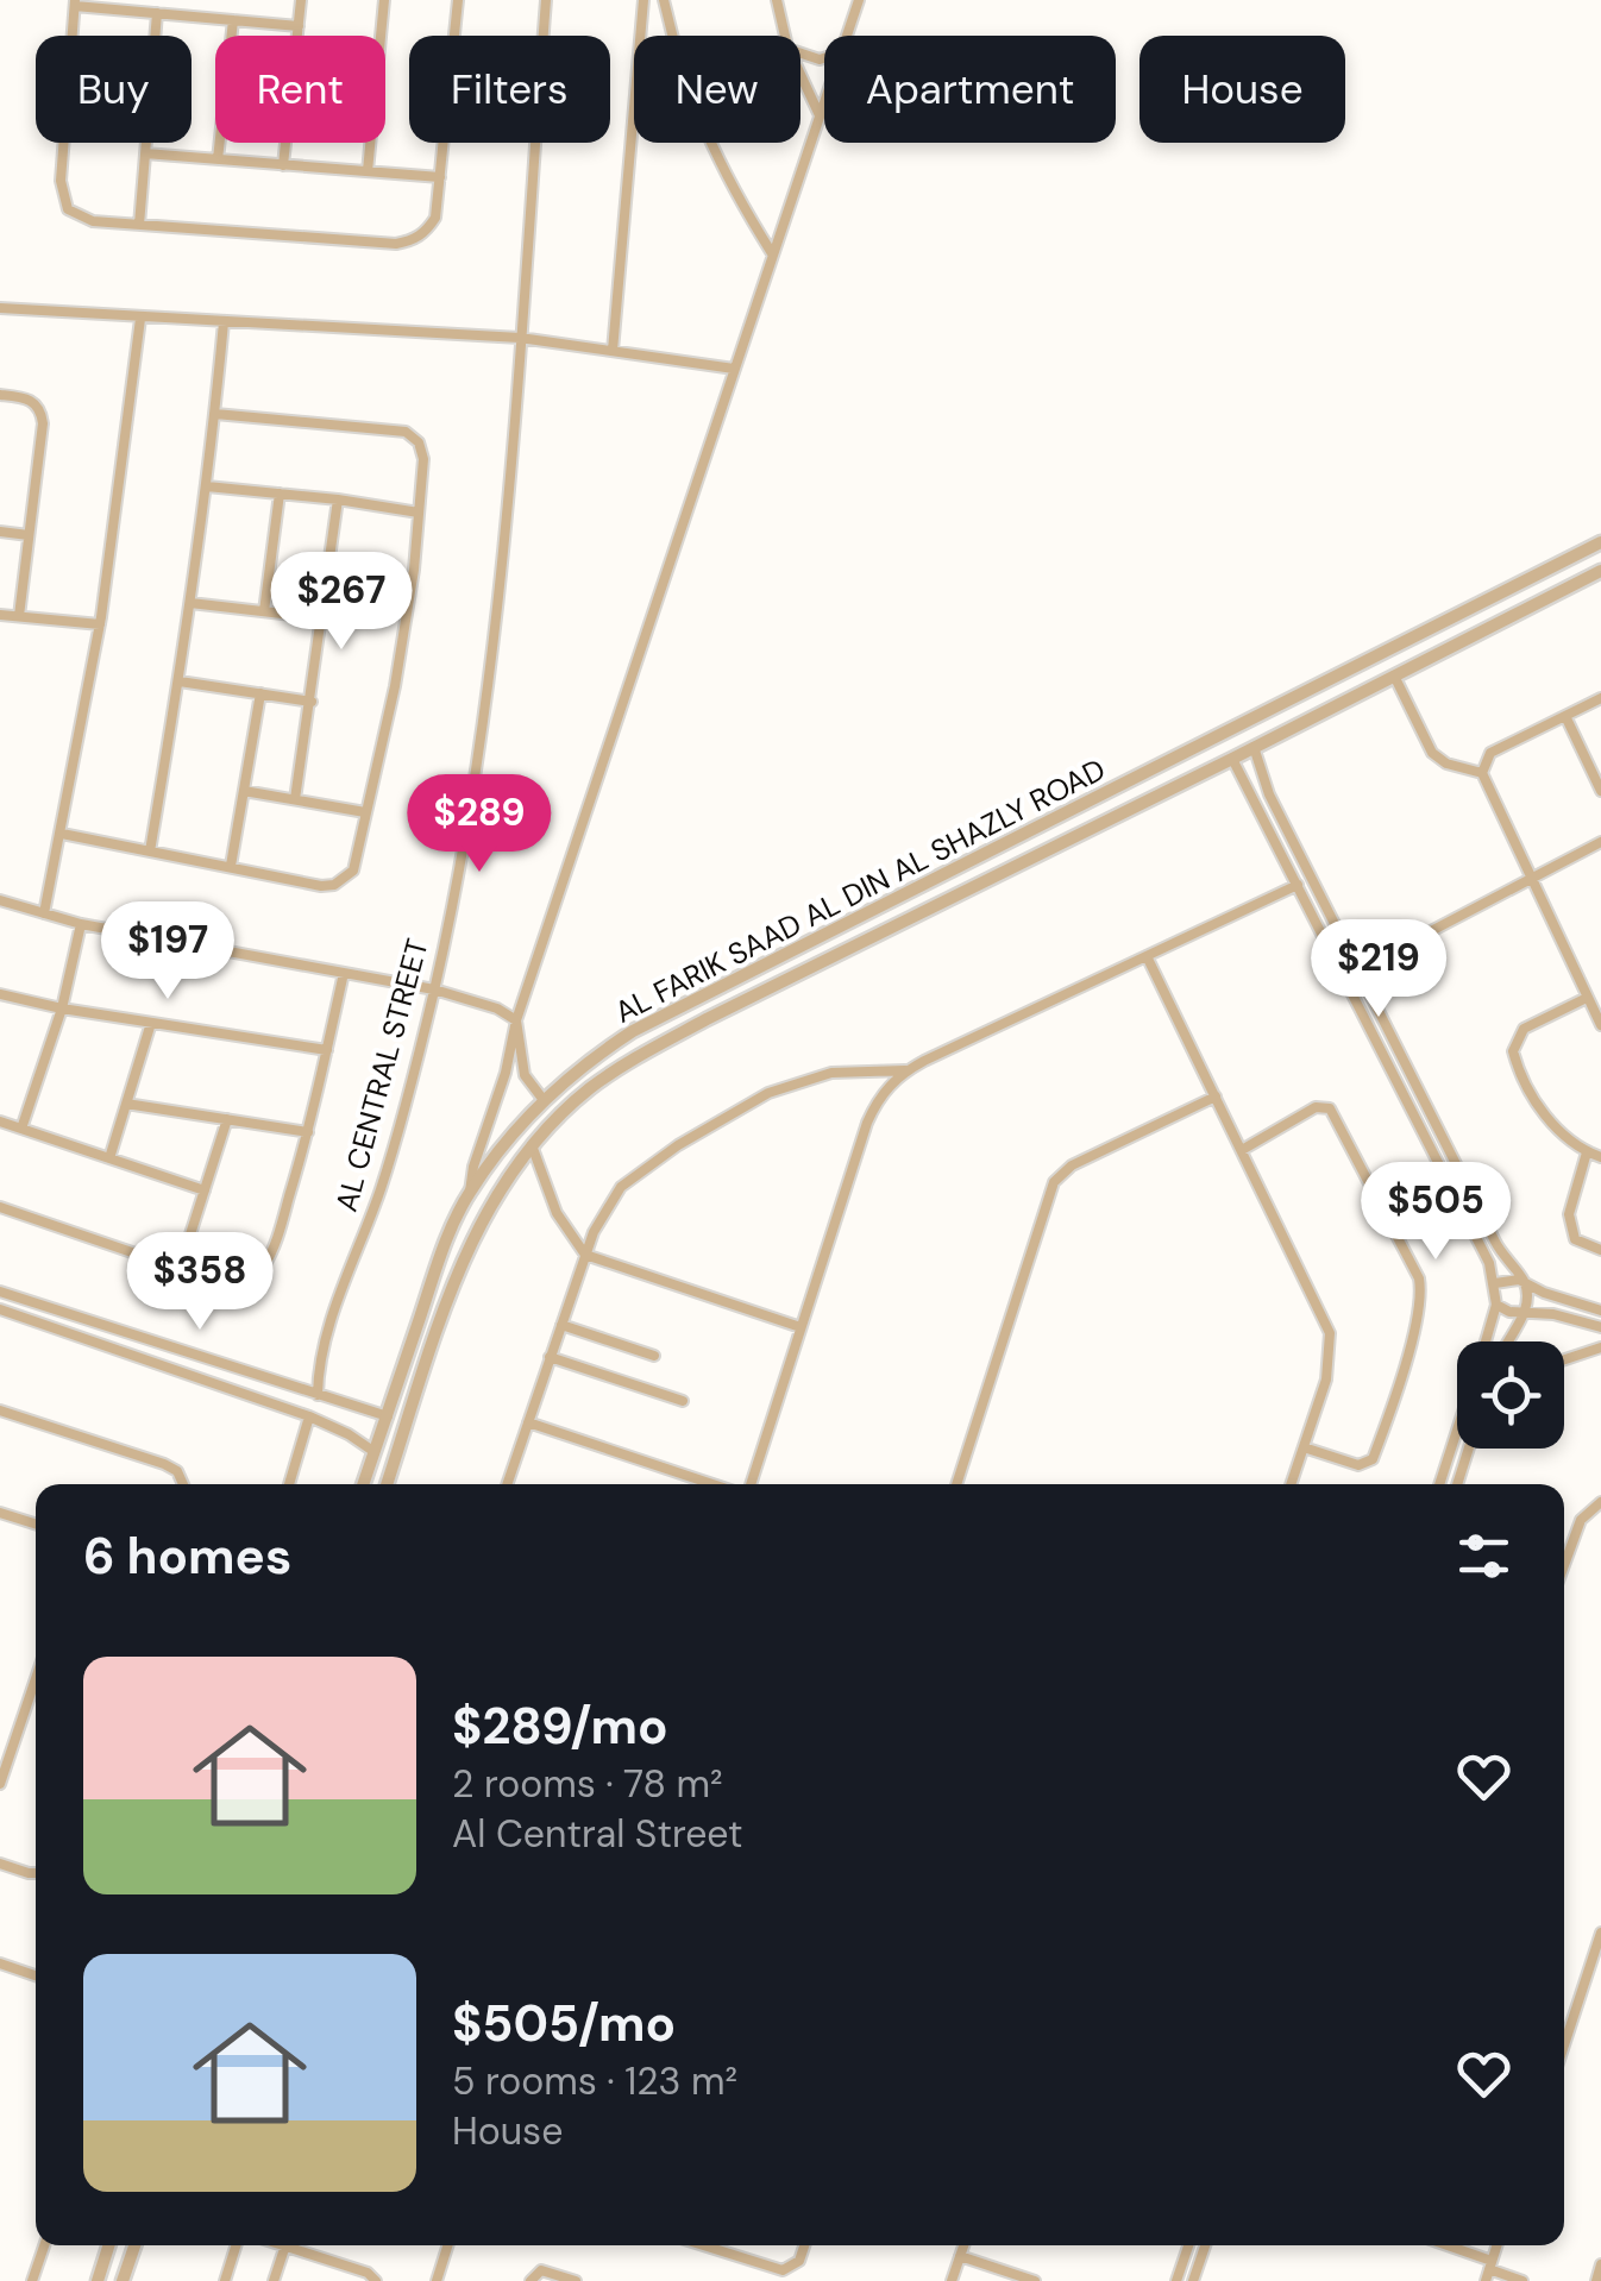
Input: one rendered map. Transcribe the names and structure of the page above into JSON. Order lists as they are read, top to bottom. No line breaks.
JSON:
{"streets":{"street":["AL FARIK SAAD AL DIN AL SHAZLY ROAD","AL CENTRAL STREET"]},"page":{"chip":["Buy","Rent","Filters","New","Apartment","House"],"price":["$267","$289","$197","$219","$505","$358"],"heading":"6 homes","list":[{"name":"$289/mo","note":"2 rooms · 78 m² · Al Central Street"},{"name":"$505/mo","note":"5 rooms · 123 m² · House"}]}}
